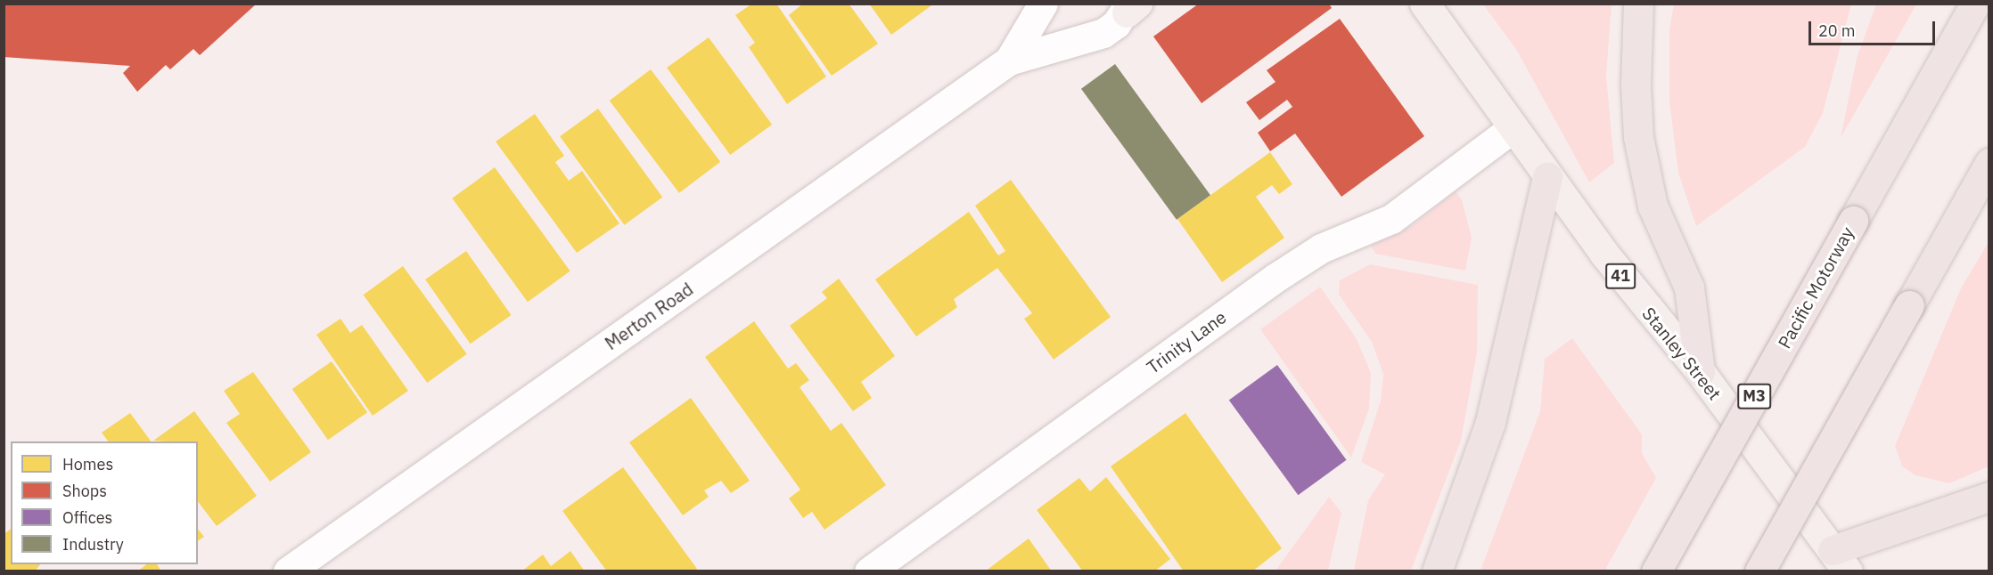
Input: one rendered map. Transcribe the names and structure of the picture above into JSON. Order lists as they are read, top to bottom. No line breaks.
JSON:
{"streets":{"highway":["Pacific Motorway","M3"],"main road":["41","Stanley Street"],"street":["Merton Road","Trinity Lane"]},"crossings":[["Trinity Lane","Stanley Street"]],"legend":["Homes","Shops","Offices","Industry"],"scale_bar":"20 m"}
